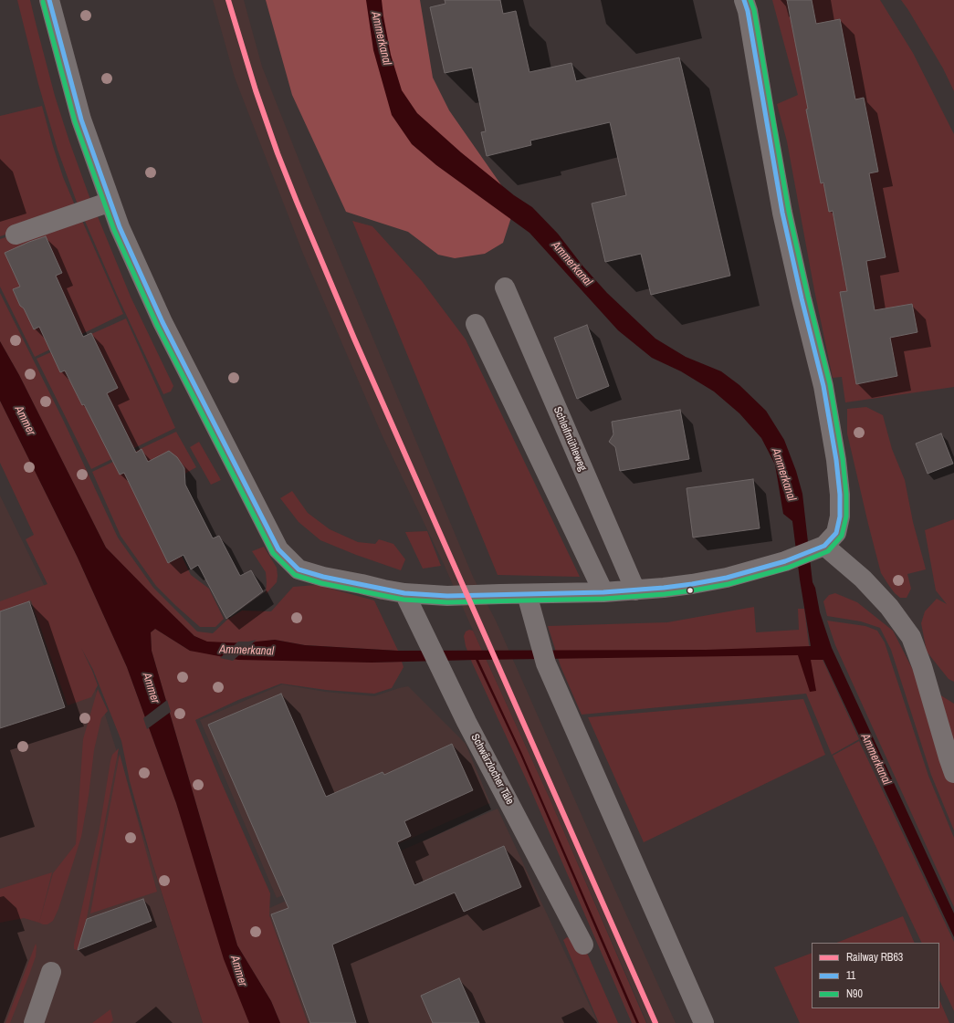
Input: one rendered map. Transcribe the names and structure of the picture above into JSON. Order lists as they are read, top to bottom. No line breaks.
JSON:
{"streets":{"street":["Schleifmühleweg","Schwärzlocher Täle"]},"water":["Ammerkanal","Ammer"],"lines":["rail line RB63","transit line 11","transit line N90"],"legend":["Railway RB63","11","N90"]}
